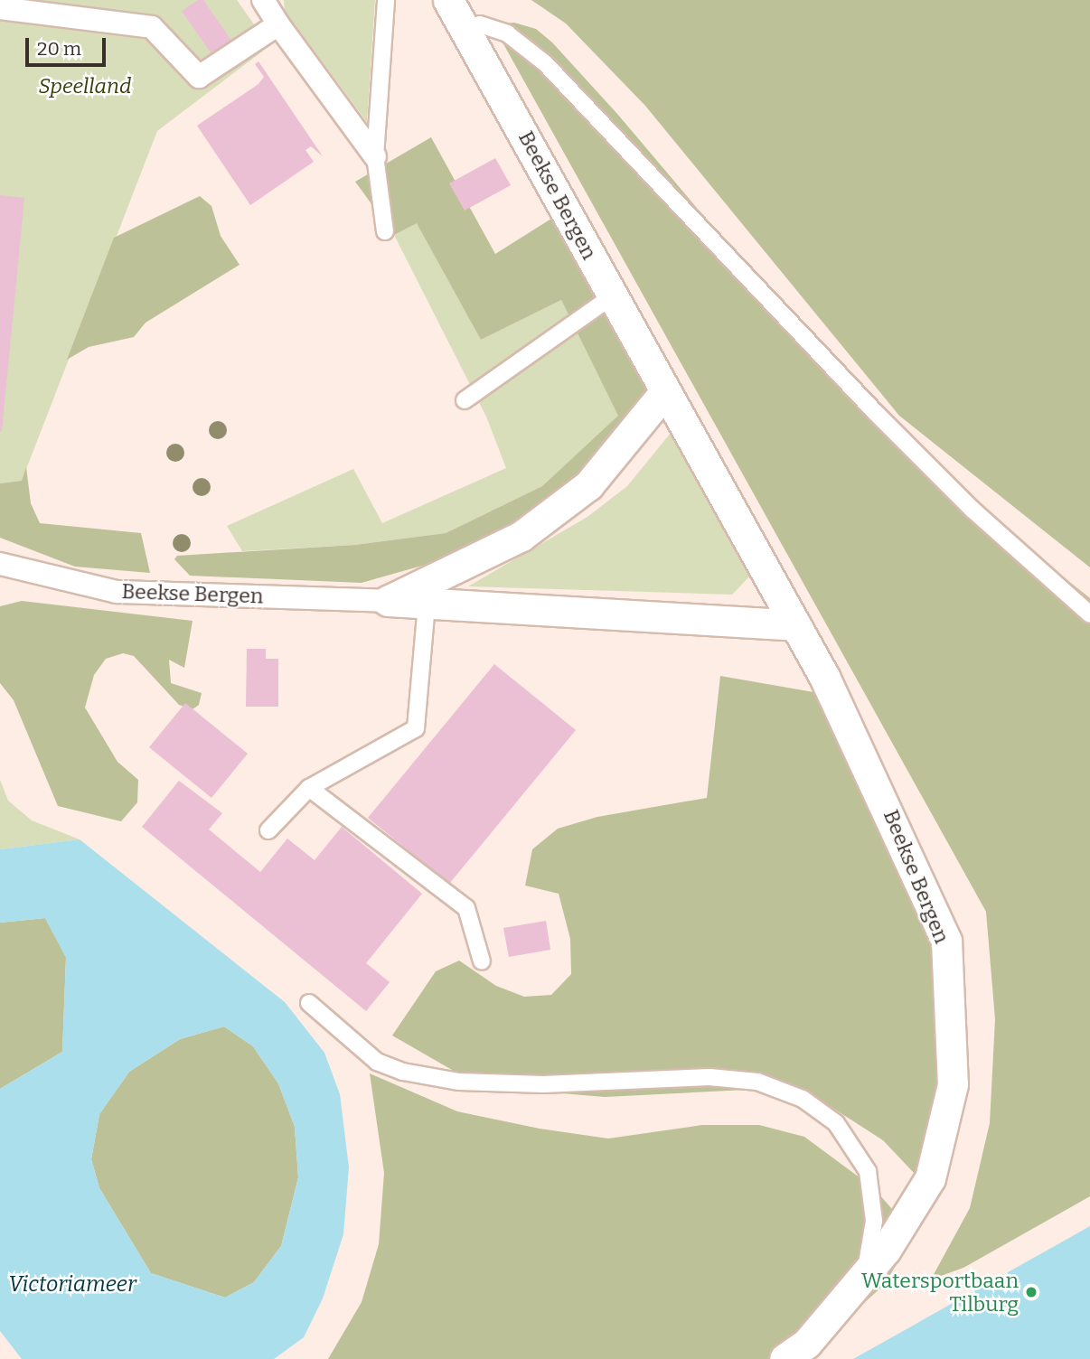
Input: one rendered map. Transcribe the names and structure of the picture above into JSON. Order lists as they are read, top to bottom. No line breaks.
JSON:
{"streets":{"street":["Beekse Bergen"]},"water":["Victoriameer"],"parks":["Speelland"],"places":["Watersportbaan Tilburg"],"scale_bar":"20 m"}
